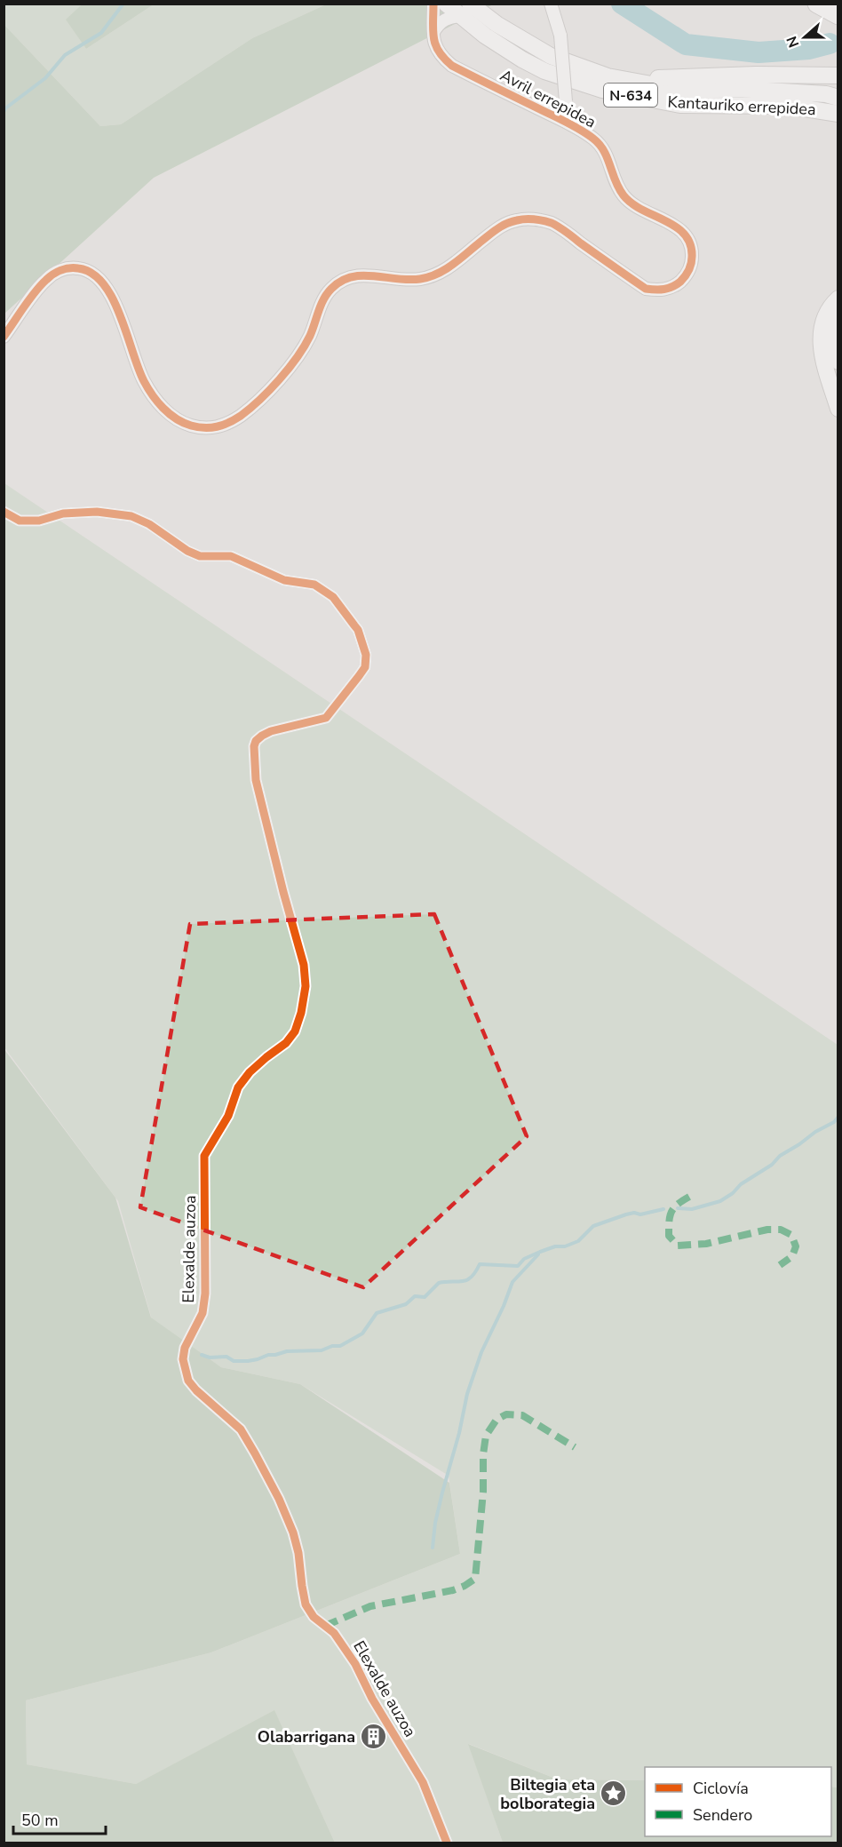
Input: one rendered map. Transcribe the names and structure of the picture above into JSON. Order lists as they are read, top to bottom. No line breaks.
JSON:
{"streets":{"highway":["N-634","Kantauriko errepidea"],"street":["Avril errepidea","Elexalde auzoa"]},"places":{"building":["Olabarrigana"],"place":["Biltegia eta bolborategia"]},"legend":["Ciclovía","Sendero"],"scale_bar":"50 m","north":"left"}
